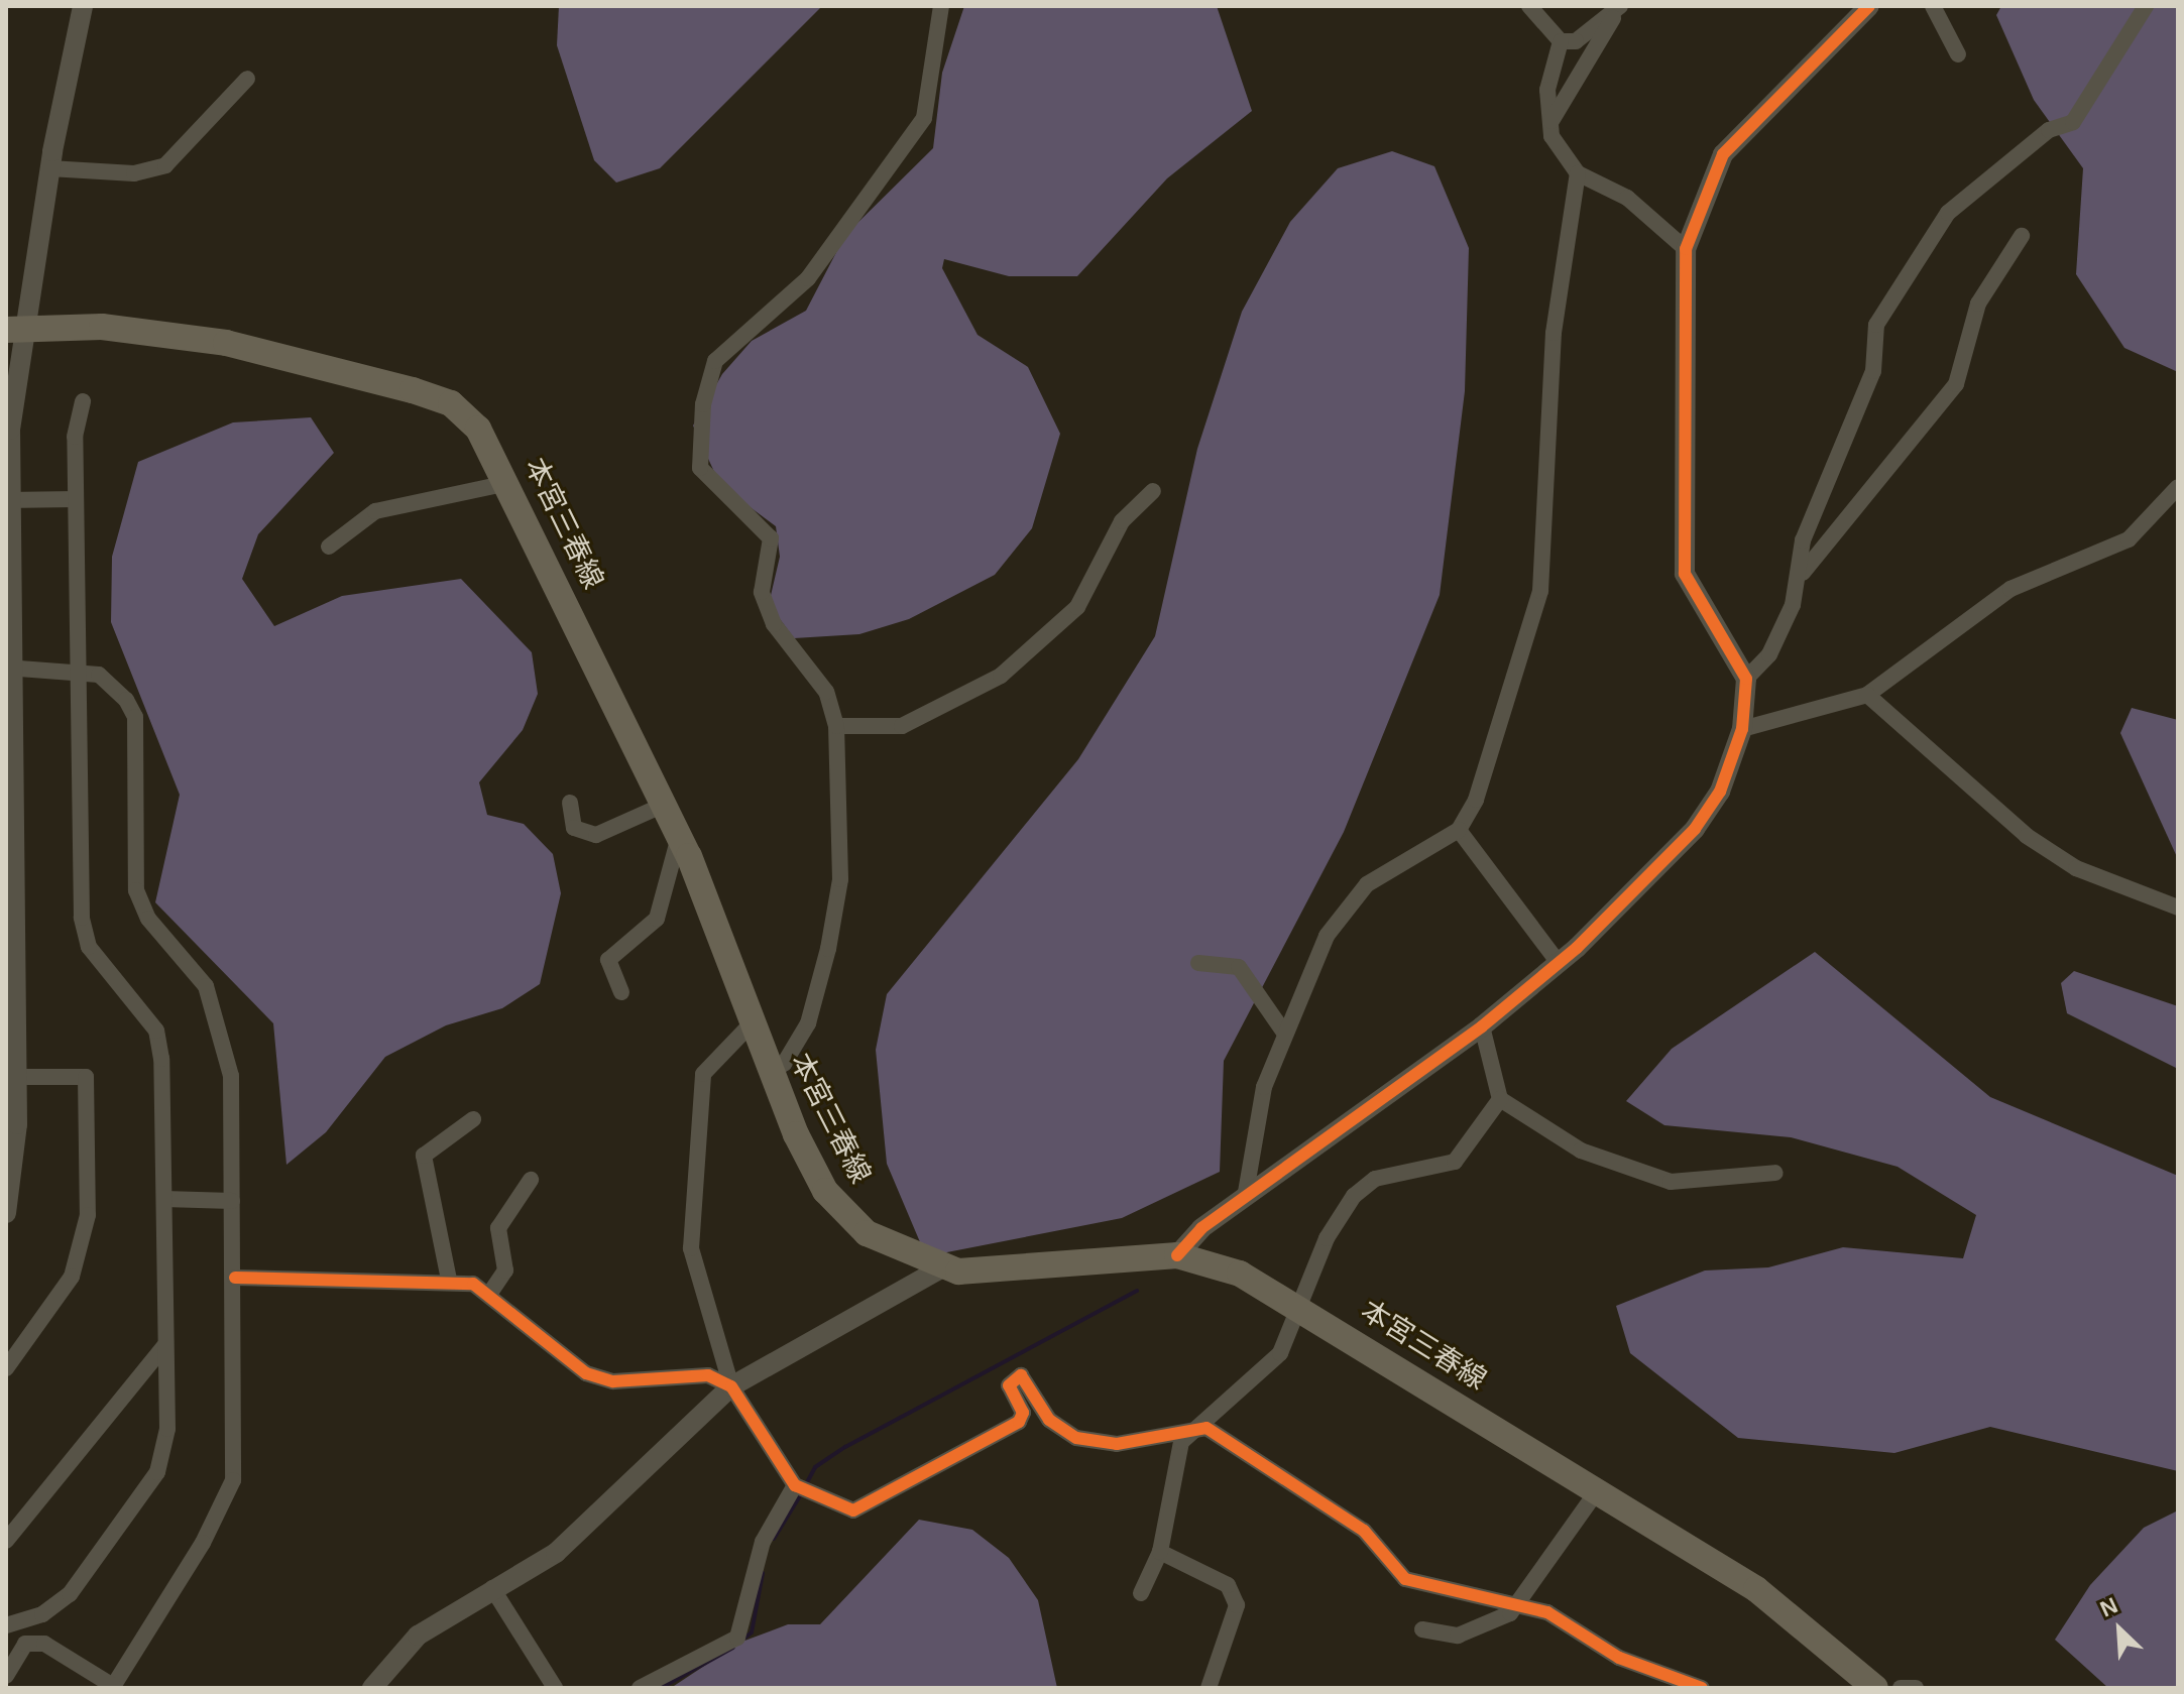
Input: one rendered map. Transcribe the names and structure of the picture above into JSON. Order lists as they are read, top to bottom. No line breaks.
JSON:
{"streets":{"main road":["本宮三春線"]},"north":"top left"}
